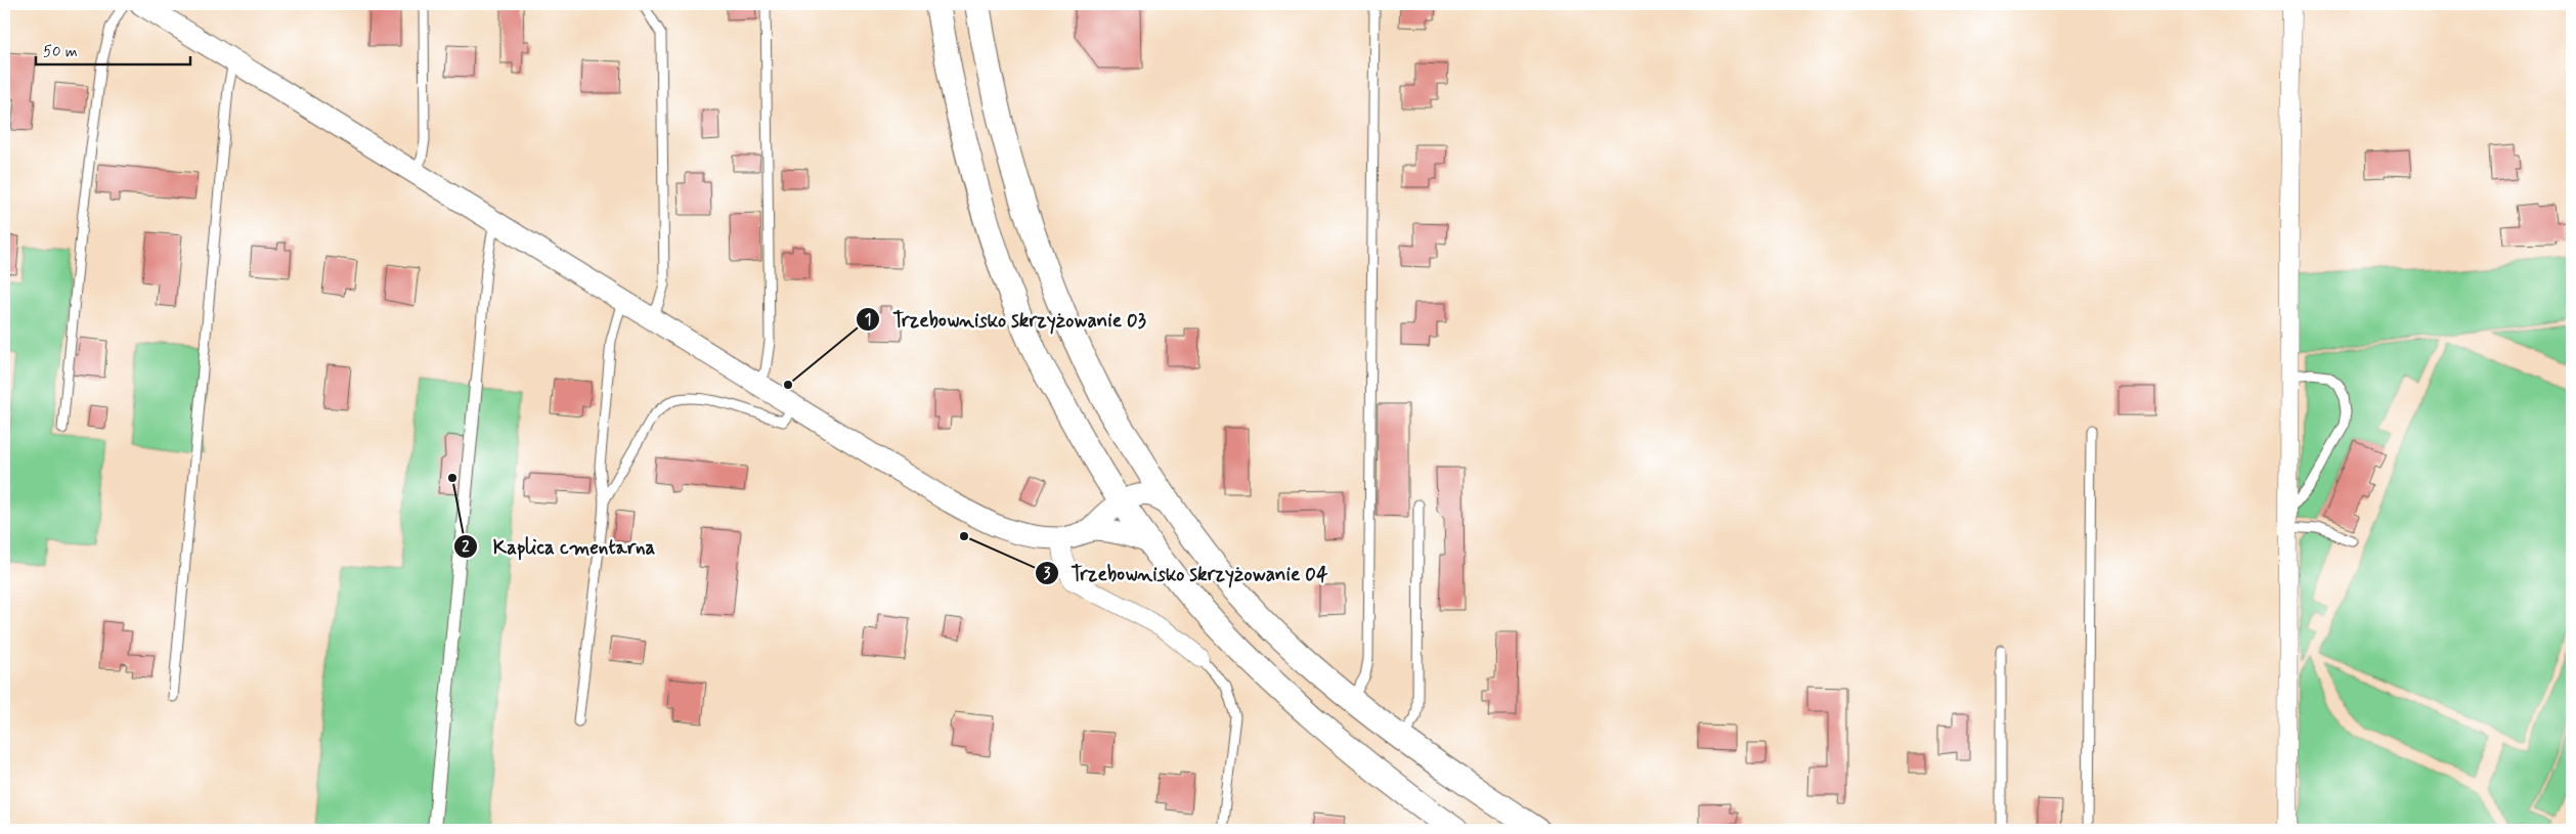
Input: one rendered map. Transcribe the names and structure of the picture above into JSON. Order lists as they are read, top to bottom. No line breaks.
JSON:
{"places":["Trzebownisko skrzyżowanie 03","Kaplica cmentarna","Trzebownisko skrzyżowanie 04"],"scale_bar":"50 m"}
